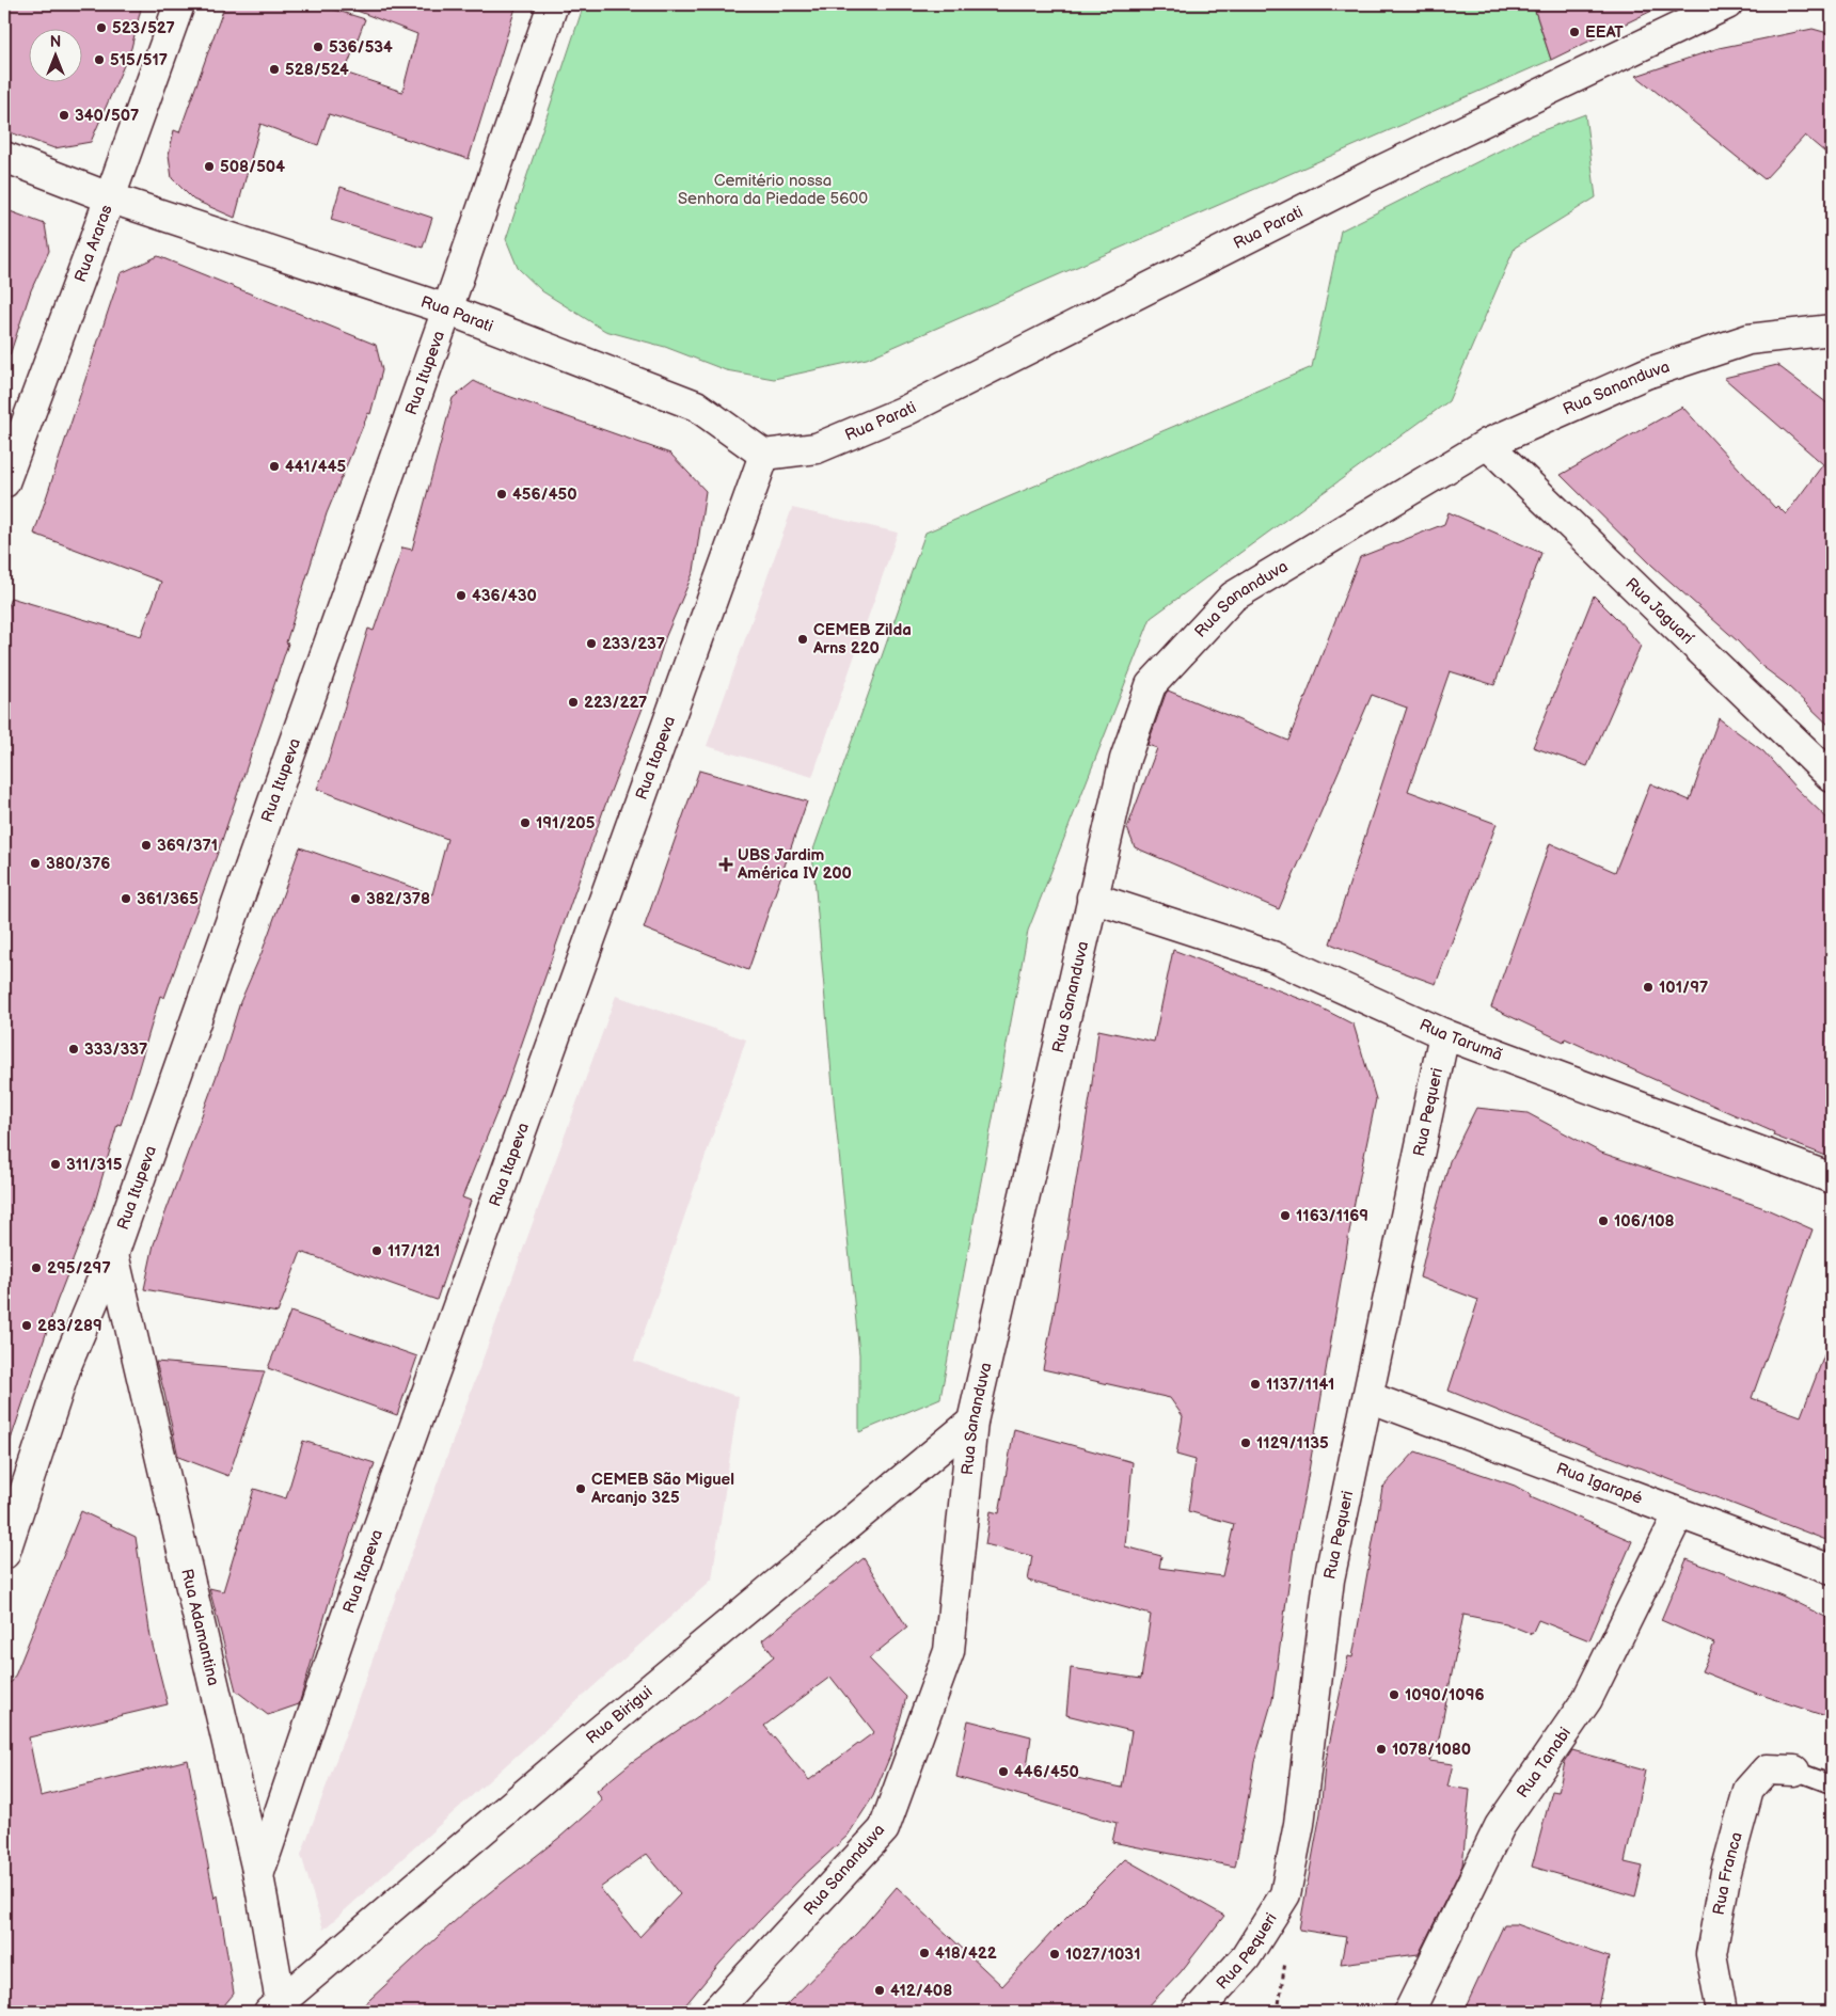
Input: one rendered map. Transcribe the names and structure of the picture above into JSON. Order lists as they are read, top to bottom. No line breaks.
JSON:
{"streets":{"street":["Rua Parati","Rua Araras","Rua Itupeva","Rua Sananduva","Rua Jaguarí","Rua Itapeva","Rua Tarumã","Rua Pequeri","Rua Igarapé","Rua Adamantina","Rua Birigui","Rua Tanabi","Rua Franca"]},"crossings":[["Rua Parati","Rua Araras"],["Rua Parati","Rua Itupeva"],["Rua Parati","Rua Itapeva"],["Rua Itupeva","Rua Adamantina"],["Rua Sananduva","Rua Jaguarí"],["Rua Sananduva","Rua Tarumã"],["Rua Sananduva","Rua Birigui"],["Rua Itapeva","Rua Adamantina"],["Rua Tarumã","Rua Pequeri"],["Rua Pequeri","Rua Igarapé"],["Rua Igarapé","Rua Tanabi"],["Rua Adamantina","Rua Birigui"]],"parks":["Cemitério nossa Senhora da Piedade 5600"],"places":{"other":["523/527","EEAT","536/534","515/517","528/524","340/507","508/504","441/445","456/450","436/430","CEMEB Zilda Arns 220","233/237","223/227","191/205","369/371","380/376","361/365","382/378","101/97","333/337","311/315","1163/1169","106/108","117/121","295/297","283/289","1137/1141","1129/1135","CEMEB São Miguel Arcanjo 325","1090/1096","1078/1080","446/450","418/422","1027/1031","412/408"],"health":["UBS Jardim América IV 200"]},"north":"top"}
